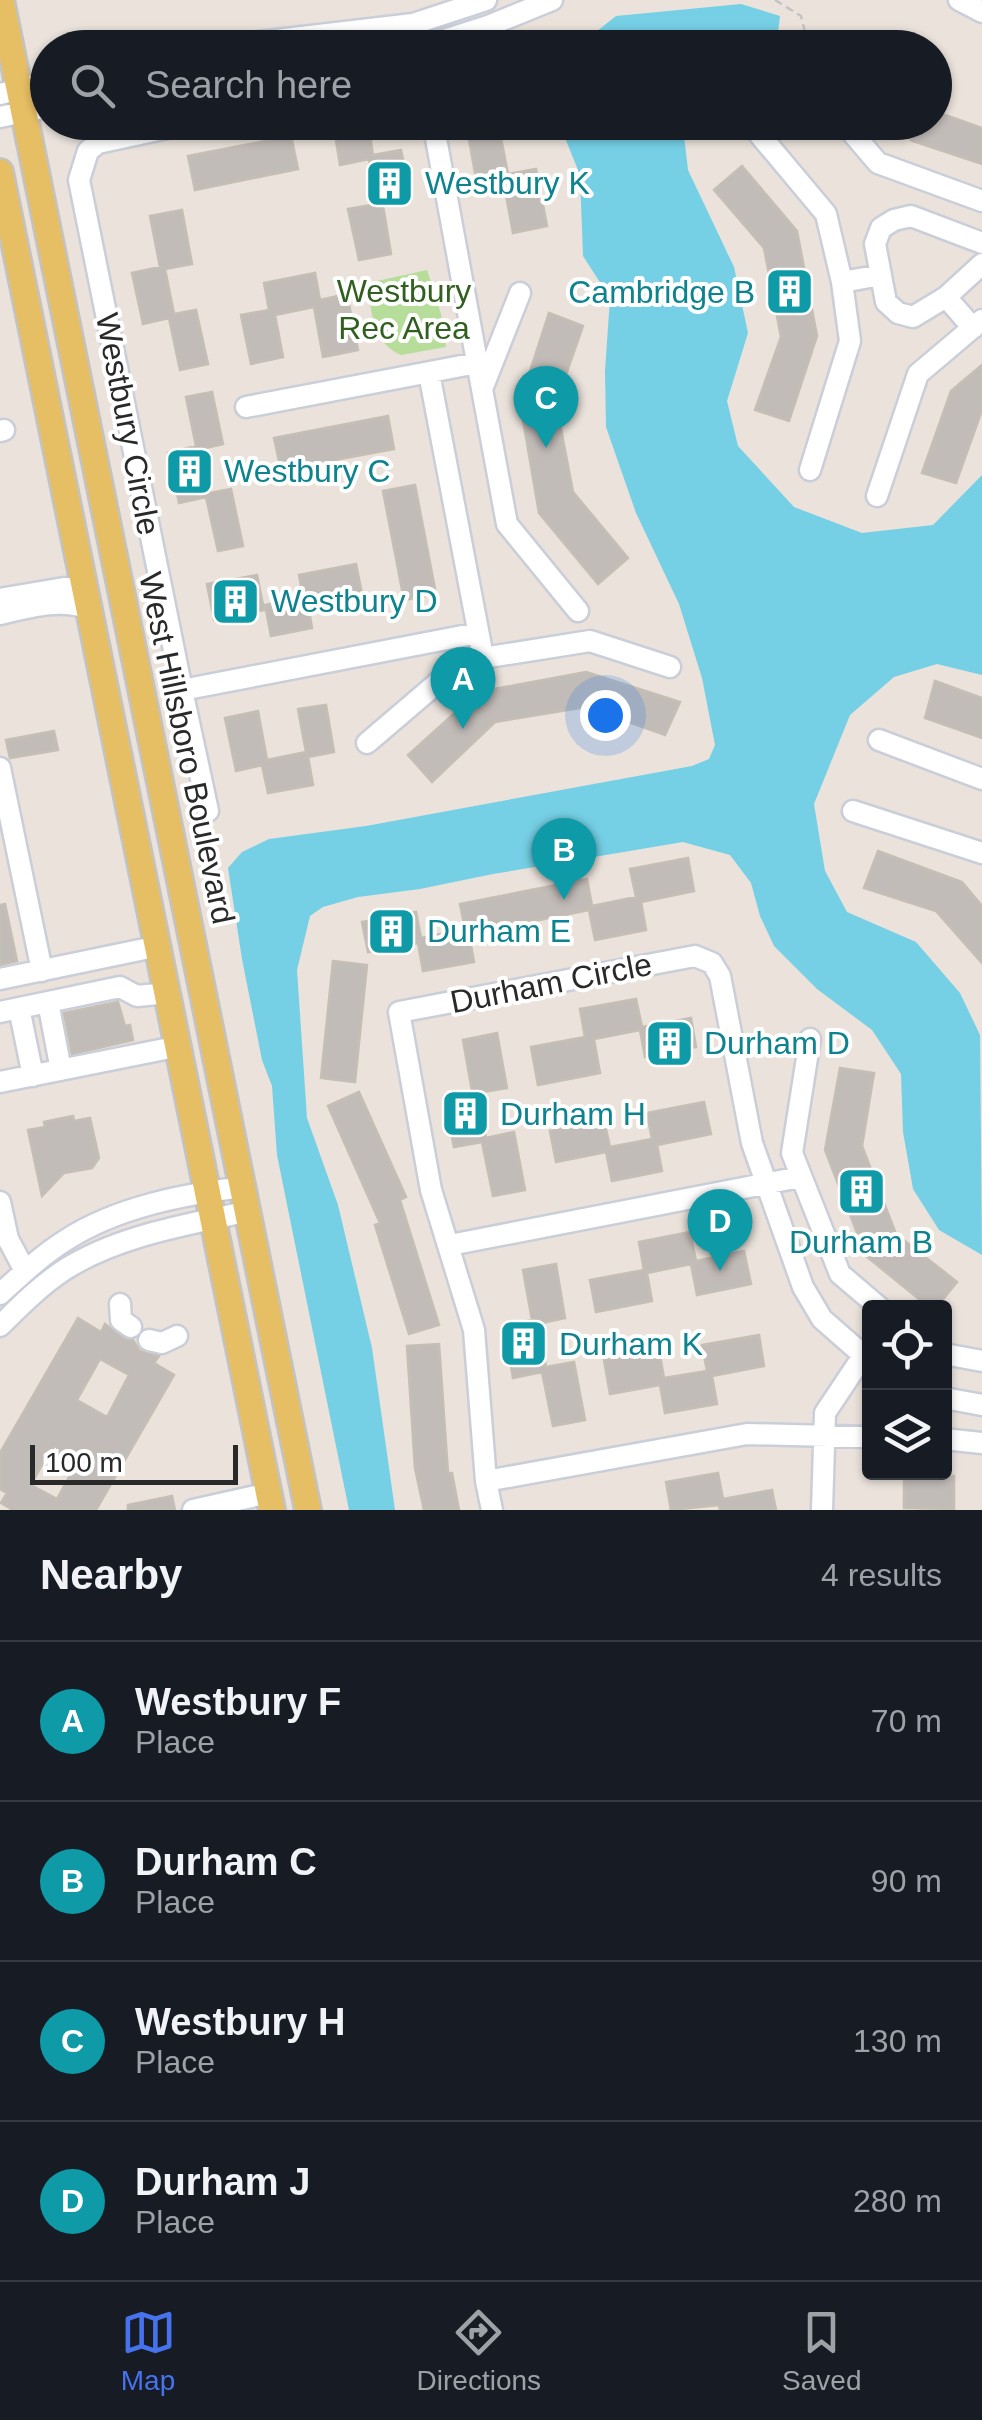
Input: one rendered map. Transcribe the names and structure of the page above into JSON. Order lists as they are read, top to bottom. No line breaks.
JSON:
{"streets":{"main road":["West Hillsboro Boulevard"],"street":["Westbury Circle","Durham Circle"]},"parks":["Westbury Rec Area"],"places":{"building":["Westbury K","Cambridge B","Westbury C","Westbury D","Durham E","Durham D","Durham H","Durham B","Durham K"]},"scale_bar":"100 m","page":{"search":"Search here","pins":["C","A","B","D"],"scale":"100 m","heading":["Nearby","4 results"],"list":[{"mark":"A","name":"Westbury F","note":"Place","value":"70 m"},{"mark":"B","name":"Durham C","note":"Place","value":"90 m"},{"mark":"C","name":"Westbury H","note":"Place","value":"130 m"},{"mark":"D","name":"Durham J","note":"Place","value":"280 m"}],"nav":["Map","Directions","Saved"]}}
